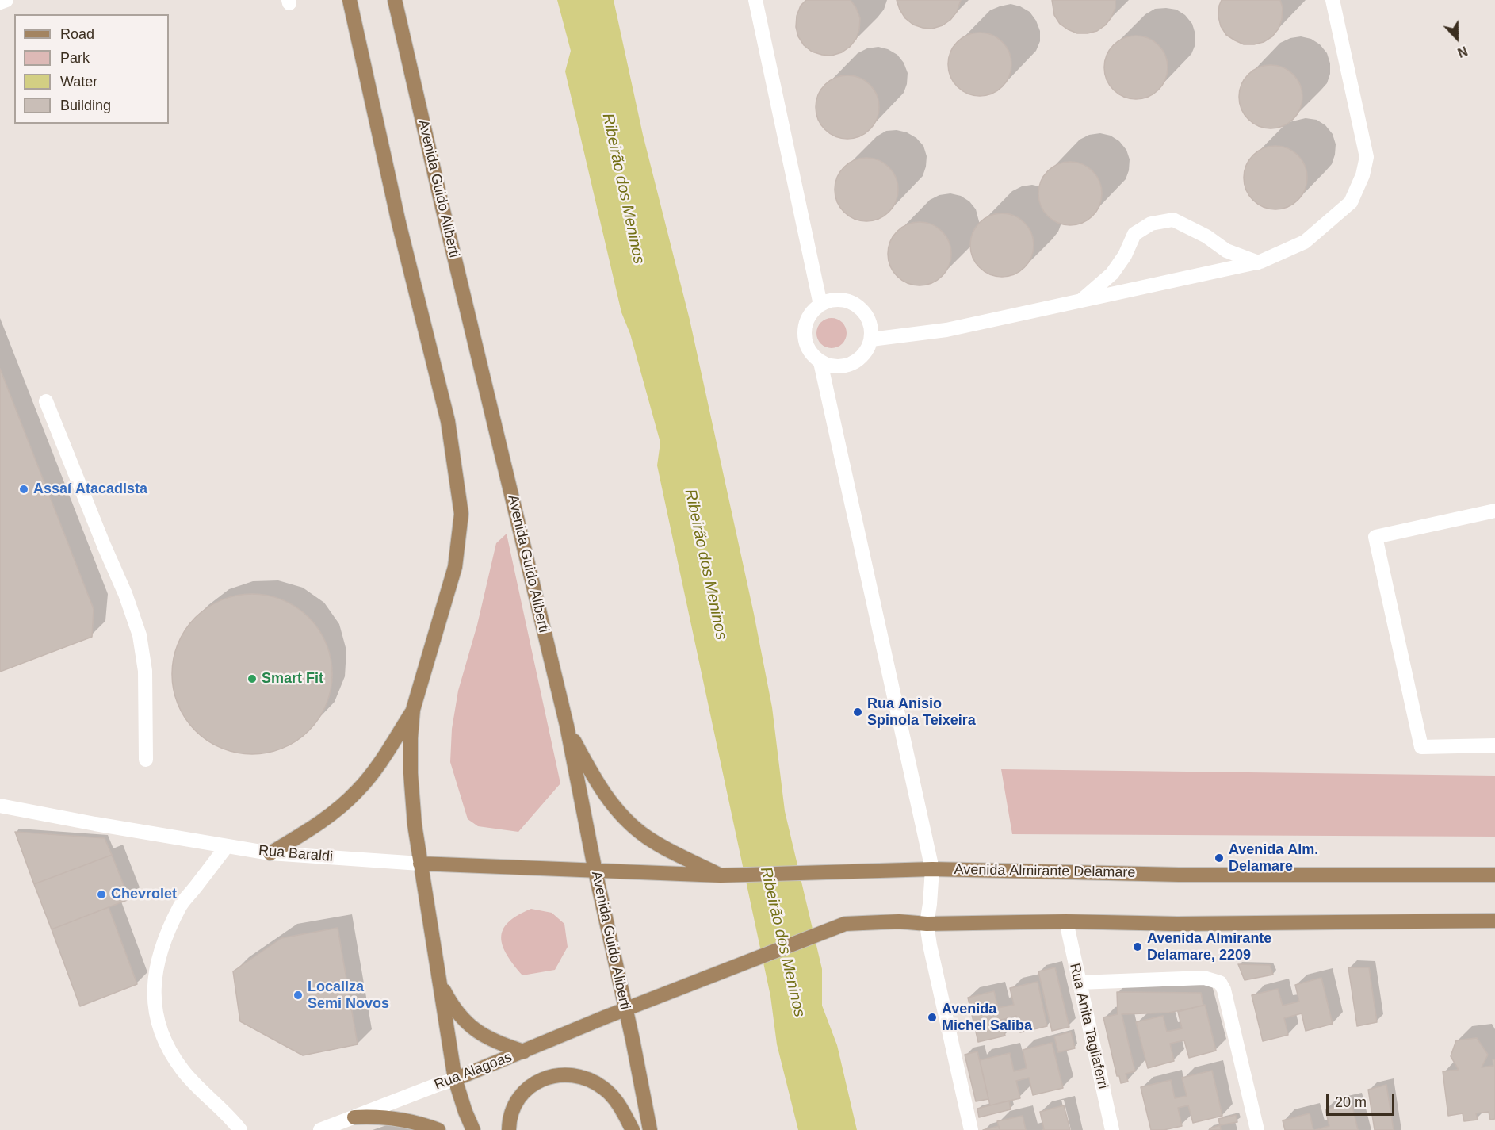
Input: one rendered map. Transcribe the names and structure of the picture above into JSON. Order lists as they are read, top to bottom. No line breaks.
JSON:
{"streets":{"main road":["Avenida Guido Aliberti","Rua Baraldi","Avenida Almirante Delamare","Rua Alagoas"],"street":["Rua Anita Tagliaferri"]},"crossings":[["Avenida Guido Aliberti","Rua Baraldi"],["Avenida Guido Aliberti","Avenida Almirante Delamare"],["Avenida Guido Aliberti","Rua Alagoas"],["Rua Baraldi","Avenida Almirante Delamare"]],"water":["Ribeirão dos Meninos"],"places":["Assaí Atacadista","Smart Fit","Rua Anisio Spinola Teixeira","Avenida Alm. Delamare","Chevrolet","Avenida Almirante Delamare, 2209","Localiza Semi Novos","Avenida Michel Saliba"],"legend":["Road","Park","Water","Building"],"scale_bar":"20 m","north":"bottom"}
